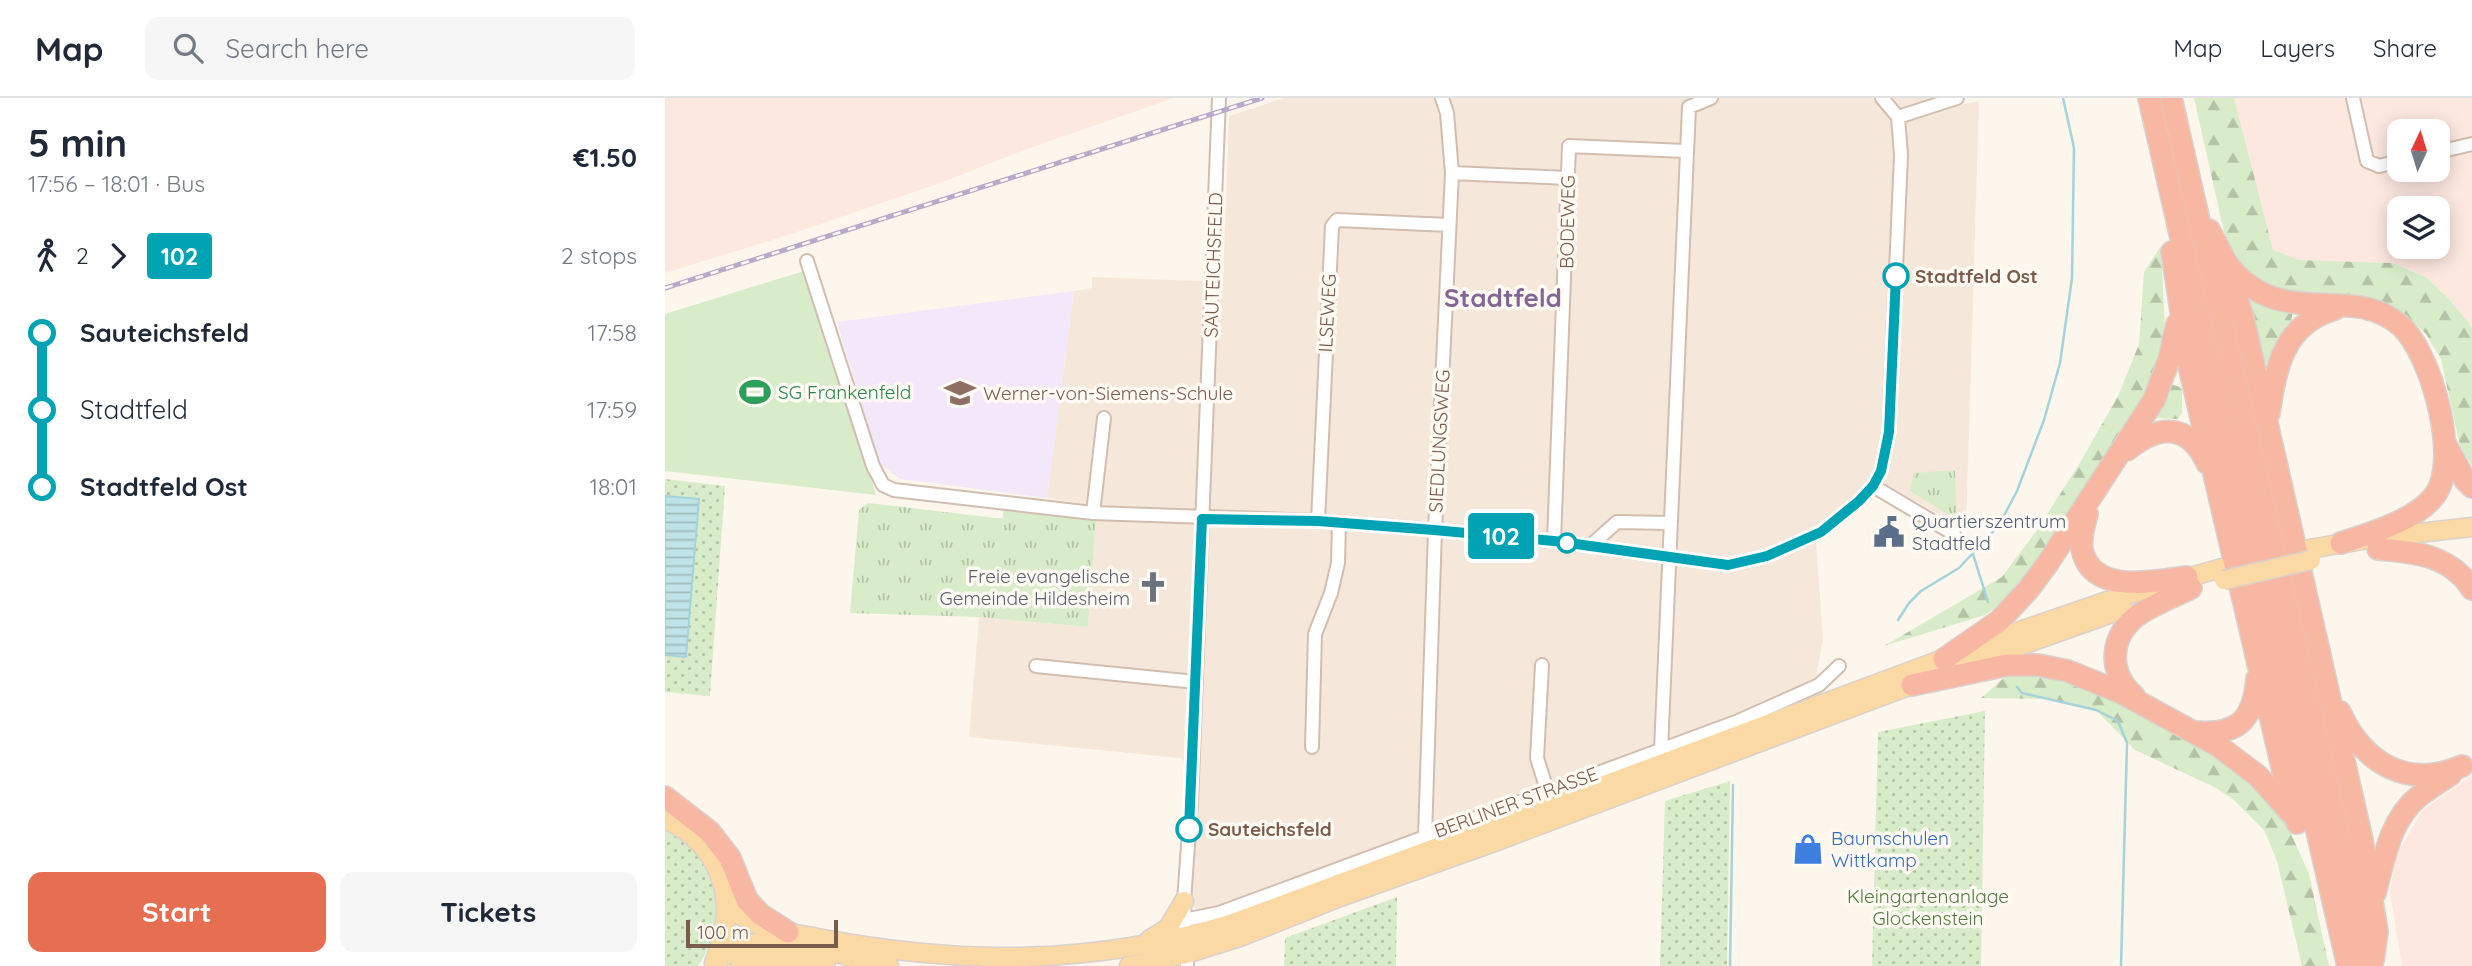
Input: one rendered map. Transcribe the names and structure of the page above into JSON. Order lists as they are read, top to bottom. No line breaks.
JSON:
{"streets":{"main road":["BERLINER STRASSE"],"street":["BODEWEG","SAUTEICHSFELD","ILSEWEG","SIEDLUNGSWEG"]},"crossings":[["SAUTEICHSFELD","BERLINER STRASSE"],["ILSEWEG","SIEDLUNGSWEG"],["SIEDLUNGSWEG","BERLINER STRASSE"]],"districts":["Stadtfeld"],"parks":["Kleingartenanlage Glockenstein"],"places":{"other":["Stadtfeld Ost","Sauteichsfeld"],"sports":["SG Frankenfeld"],"school or university":["Werner-von-Siemens-Schule"],"public building":["Quartierszentrum Stadtfeld"],"church":["Freie evangelische Gemeinde Hildesheim"],"shop":["Baumschulen Wittkamp"]},"lines":["bus line 102"],"scale_bar":"100 m","north":"top","page":{"header":"Map","search":"Search here","nav":["Map","Layers","Share"],"heading":["5 min","17:56 – 18:01 · Bus","€1.50"],"on_map":"102","legs":["2","102","2 stops"],"list":[{"name":"Sauteichsfeld","value":"17:58"},{"name":"Stadtfeld","value":"17:59"},{"name":"Stadtfeld Ost","value":"18:01"}],"buttons":["Start","Tickets"],"scale":"100 m"}}
